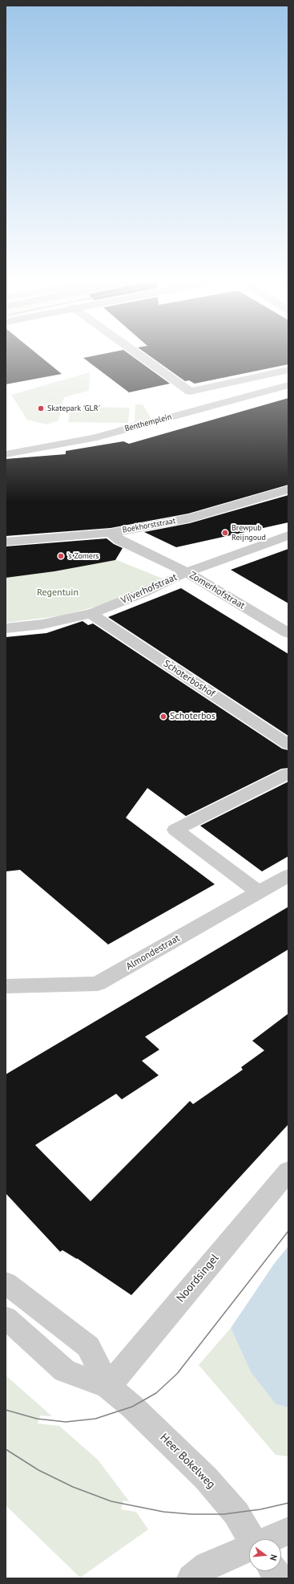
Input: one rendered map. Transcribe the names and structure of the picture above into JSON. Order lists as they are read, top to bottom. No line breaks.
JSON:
{"streets":{"street":["Benthemplein","Boekhorststraat","Vijverhofstraat","Zomerhofstraat","Schoterboshof","Almondestraat","Noordsingel","Heer Bokelweg"]},"crossings":[["Boekhorststraat","Zomerhofstraat"],["Vijverhofstraat","Zomerhofstraat"],["Vijverhofstraat","Schoterboshof"],["Noordsingel","Heer Bokelweg"]],"parks":["Regentuin"],"places":["Skatepark 'GLR'","Brewpub Reijngoud","'s Zomers","Schoterbos"],"north":"right"}
